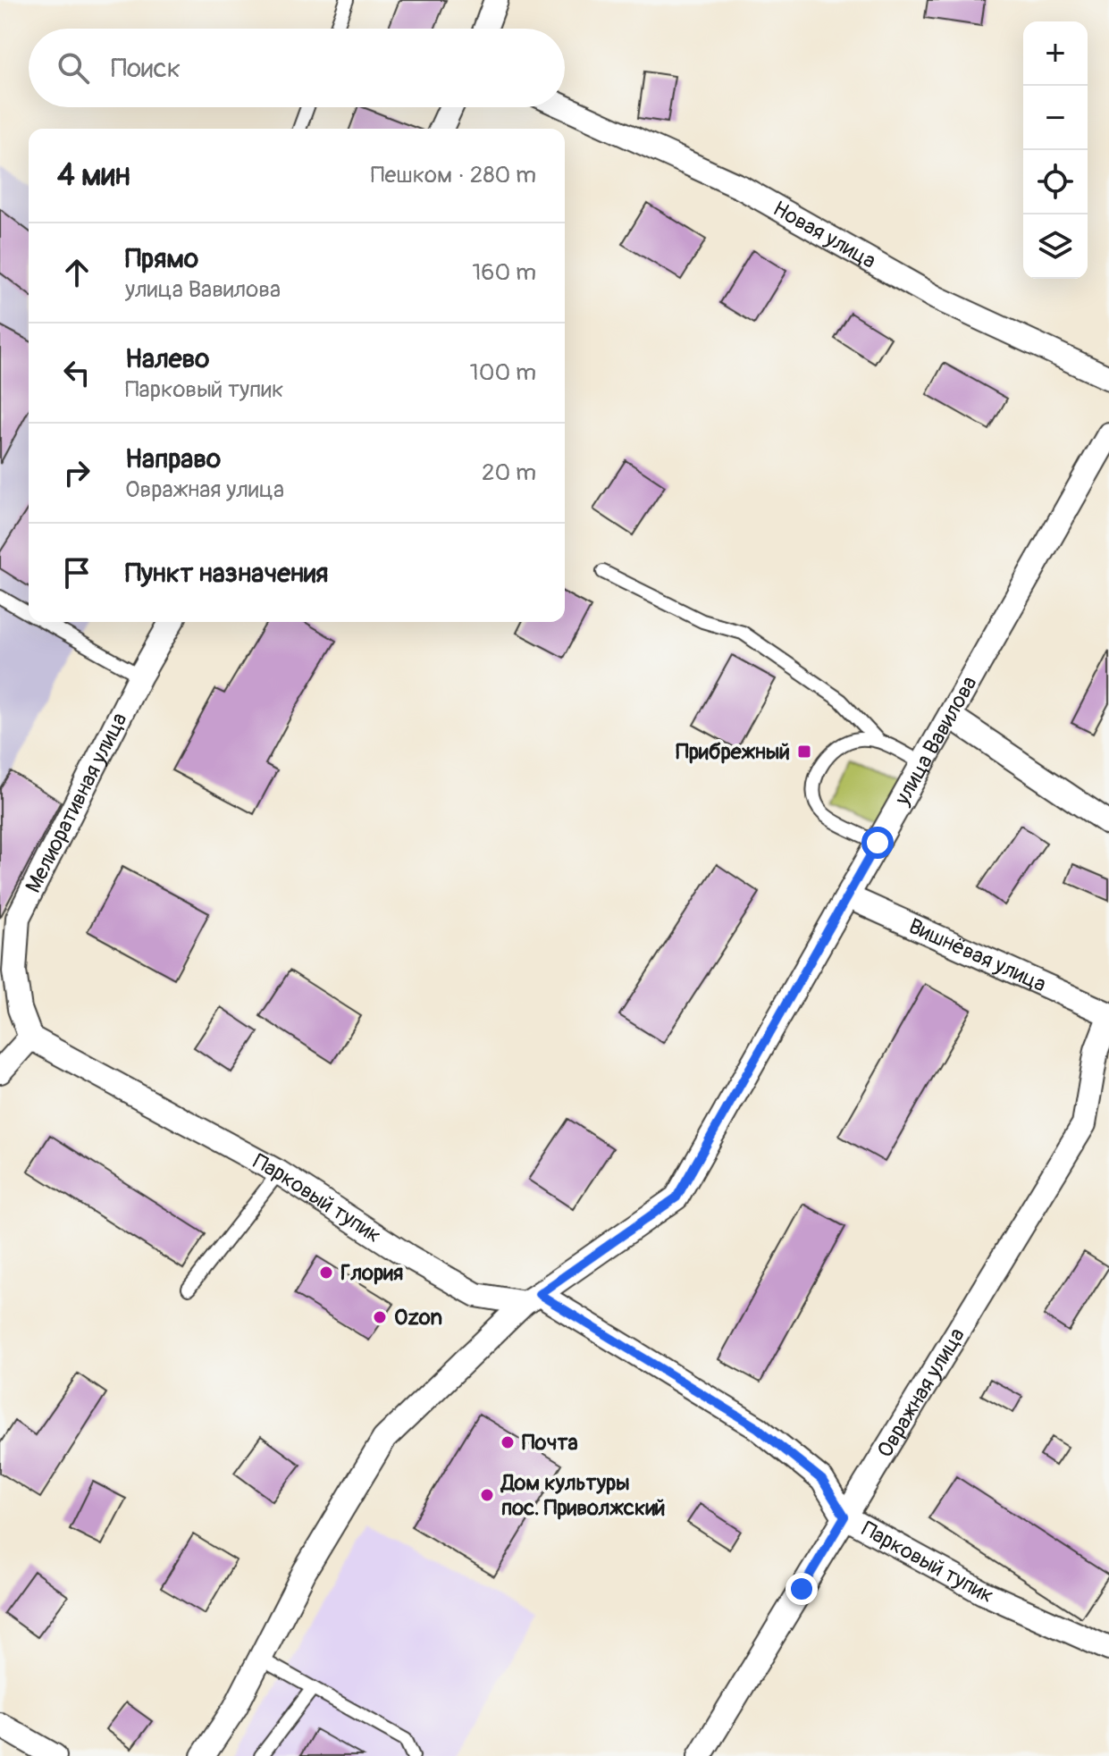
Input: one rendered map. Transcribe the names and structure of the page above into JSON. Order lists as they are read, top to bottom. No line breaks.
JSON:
{"streets":{"street":["Новая улица","улица Вавилова","Мелиоративная улица","Вишнёвая улица","Парковый тупик","Овражная улица"]},"crossings":[["улица Вавилова","Вишнёвая улица"],["улица Вавилова","Парковый тупик"],["Мелиоративная улица","Парковый тупик"],["Вишнёвая улица","Овражная улица"],["Парковый тупик","Овражная улица"]],"places":{"transit":["Прибрежный"],"other":["Глория","Ozon","Почта","Дом культуры пос. Приволжский"]},"page":{"map_buttons":["+","−"],"search":"Поиск","heading":["4 мин","Пешком · 280 m"],"list":[["Прямо","улица Вавилова","160 m"],["Налево","Парковый тупик","100 m"],["Направо","Овражная улица","20 m"],"Пункт назначения"]}}
